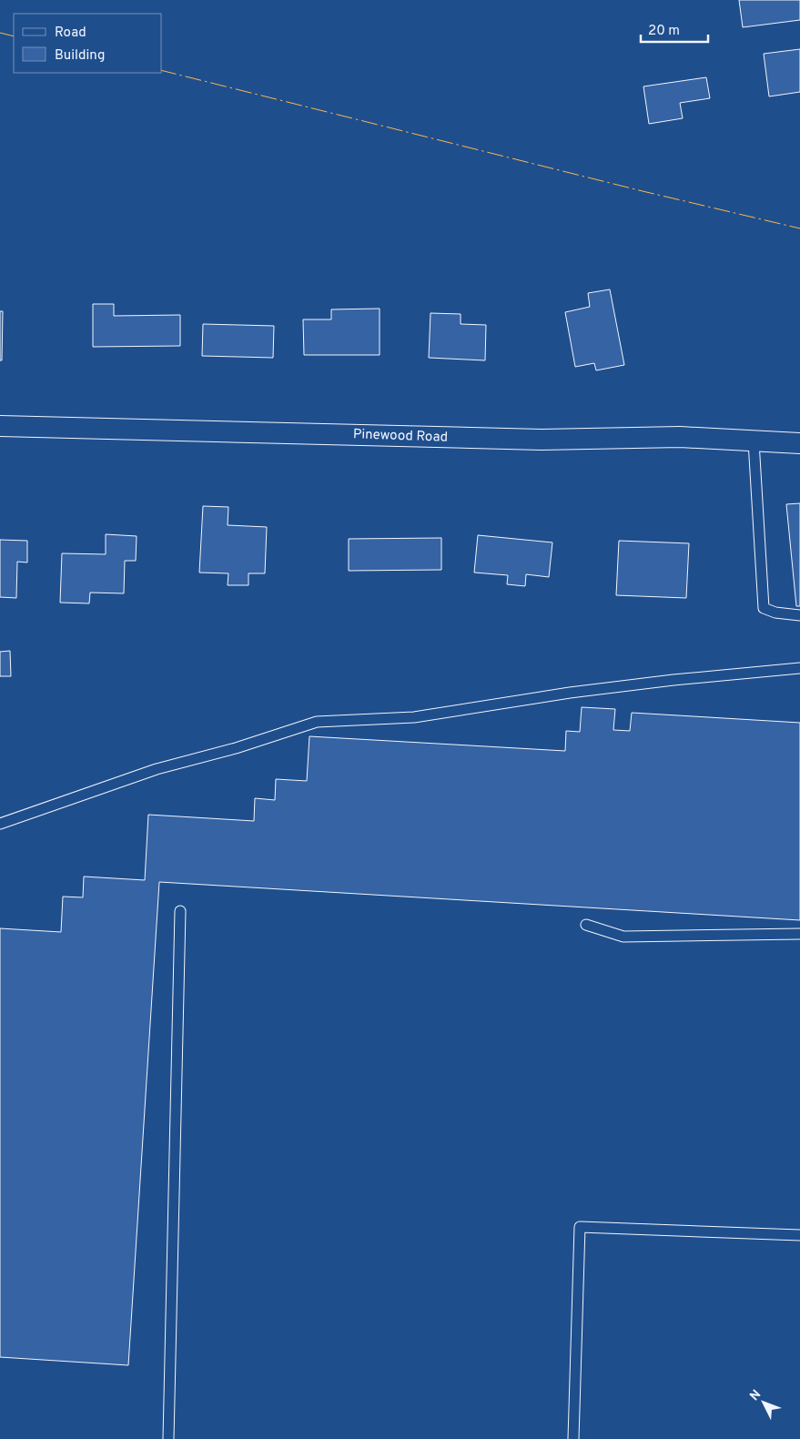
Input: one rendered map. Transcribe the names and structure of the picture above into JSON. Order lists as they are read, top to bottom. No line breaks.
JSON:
{"streets":{"street":["Pinewood Road"]},"legend":["Road","Building"],"scale_bar":"20 m","north":"top left"}
